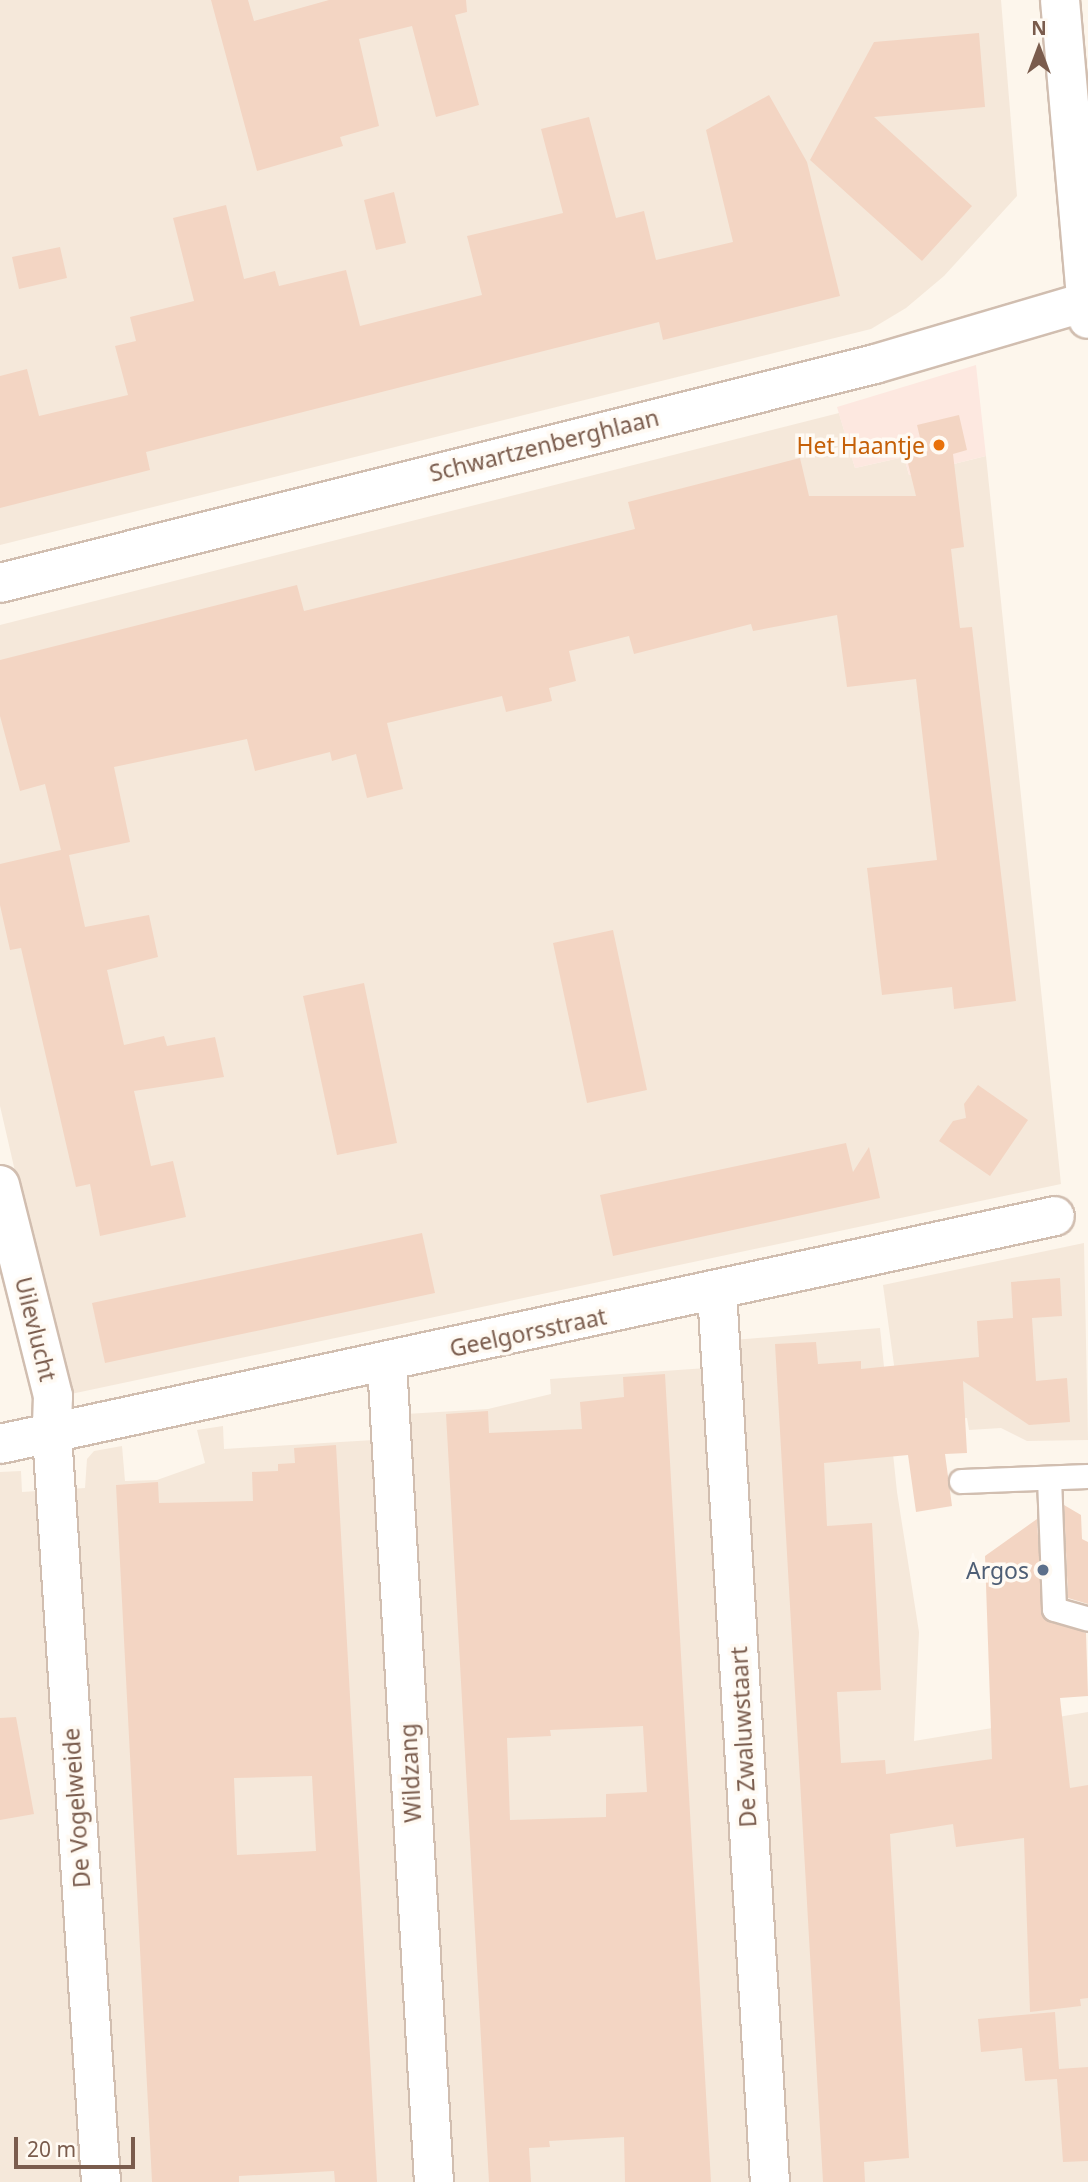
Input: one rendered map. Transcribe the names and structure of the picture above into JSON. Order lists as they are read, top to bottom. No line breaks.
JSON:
{"streets":{"street":["Schwartzenberghlaan","Uilevlucht","Geelgorsstraat","De Zwaluwstaart","Wildzang","De Vogelweide"]},"crossings":[["Uilevlucht","Geelgorsstraat"],["Uilevlucht","De Vogelweide"],["Geelgorsstraat","De Zwaluwstaart"],["Geelgorsstraat","Wildzang"],["Geelgorsstraat","De Vogelweide"]],"places":["Het Haantje","Argos"],"scale_bar":"20 m","north":"top"}
